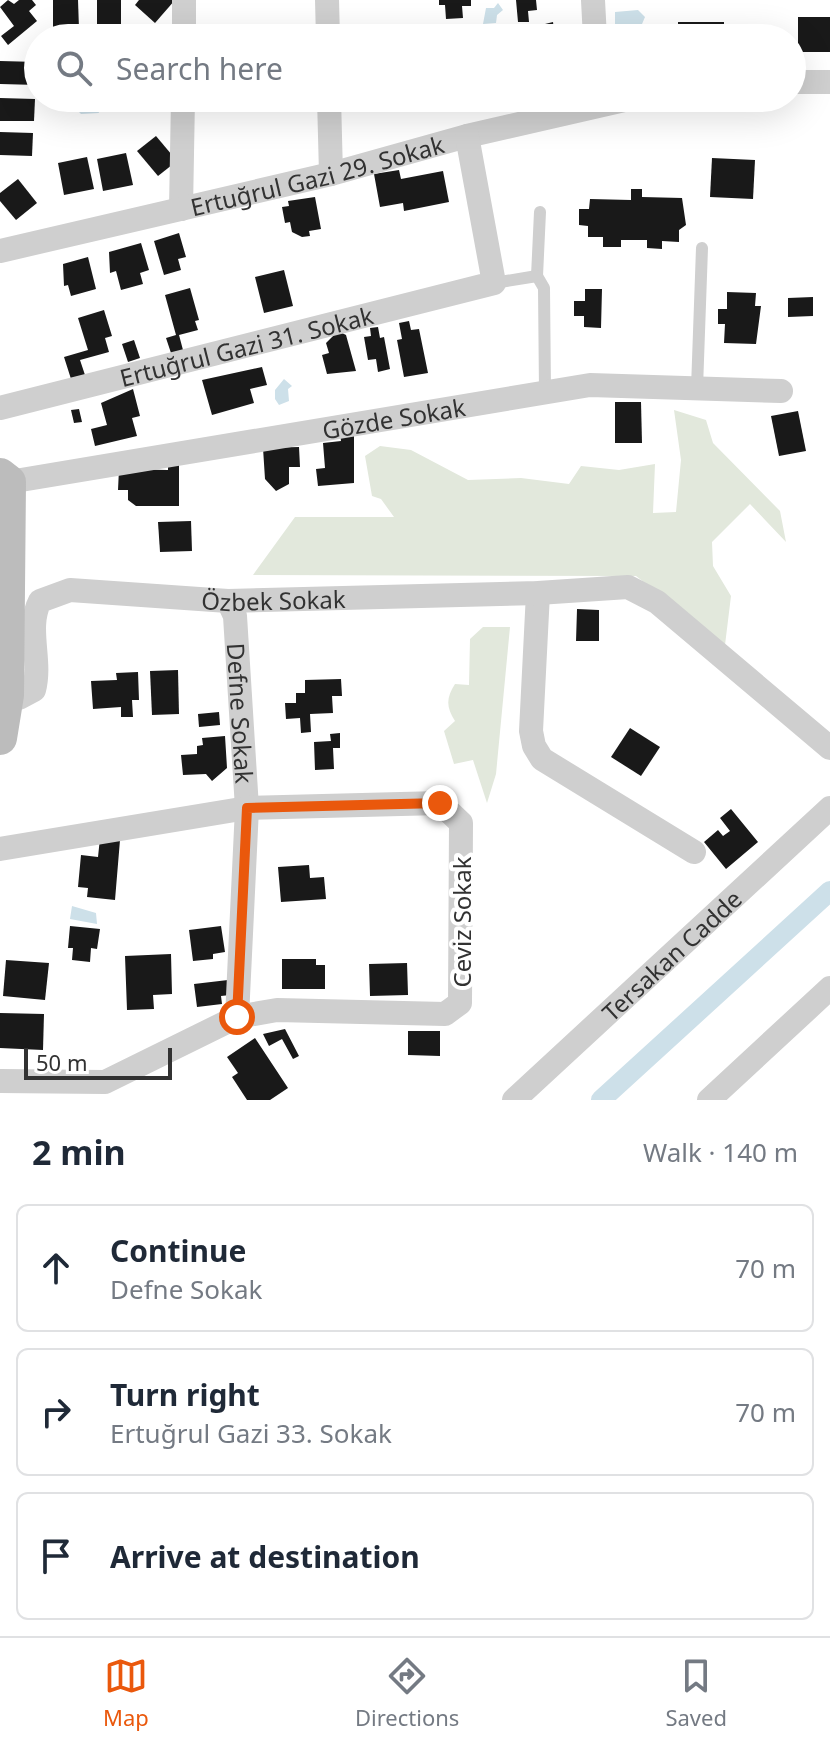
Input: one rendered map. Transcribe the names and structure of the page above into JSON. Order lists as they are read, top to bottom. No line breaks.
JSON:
{"streets":{"street":["Ertuğrul Gazi 29. Sokak","Ertuğrul Gazi 31. Sokak","Gözde Sokak","Özbek Sokak","Defne Sokak","Ceviz Sokak","Tersakan Cadde"]},"crossings":[["Özbek Sokak","Defne Sokak"],["Defne Sokak","Ceviz Sokak"]],"scale_bar":"50 m","page":{"search":"Search here","scale":"50 m","heading":["2 min","Walk · 140 m"],"list":[["Continue","Defne Sokak","70 m"],["Turn right","Ertuğrul Gazi 33. Sokak","70 m"],"Arrive at destination"],"nav":["Map","Directions","Saved"]}}
